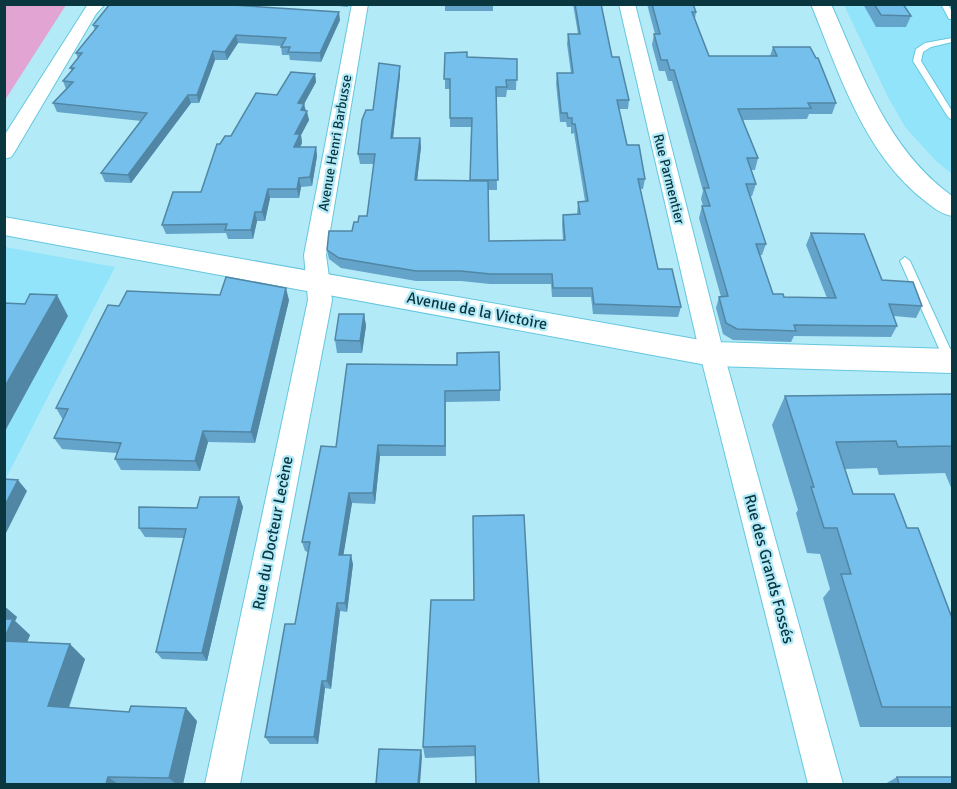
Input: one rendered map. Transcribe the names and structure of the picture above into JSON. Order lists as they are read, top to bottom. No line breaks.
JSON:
{"streets":{"street":["Avenue Henri Barbusse","Rue Parmentier","Avenue de la Victoire","Rue du Docteur Lecène","Rue des Grands Fossés"]},"crossings":[["Avenue Henri Barbusse","Avenue de la Victoire"],["Avenue Henri Barbusse","Rue du Docteur Lecène"],["Rue Parmentier","Avenue de la Victoire"],["Rue Parmentier","Rue des Grands Fossés"],["Avenue de la Victoire","Rue du Docteur Lecène"],["Avenue de la Victoire","Rue des Grands Fossés"]]}
